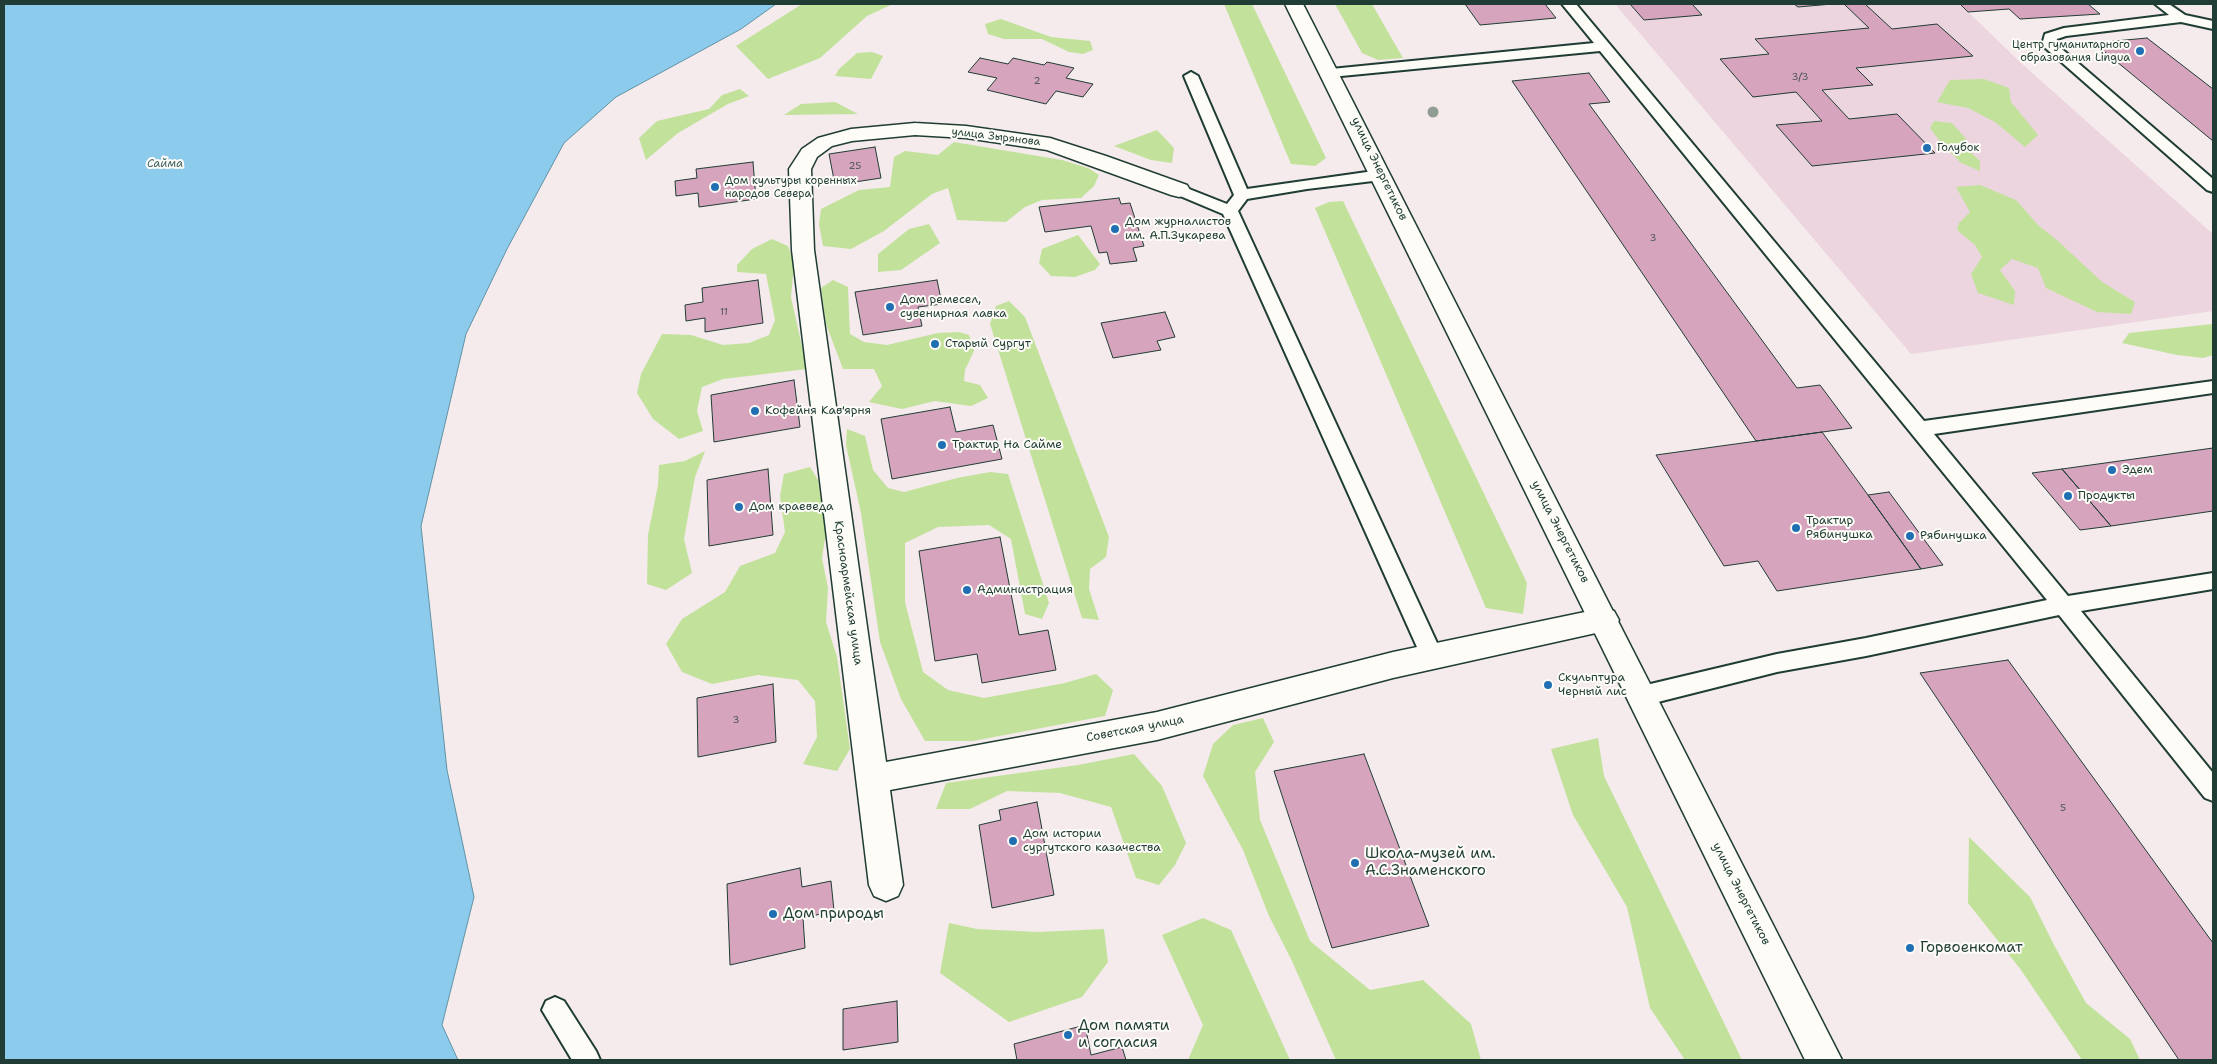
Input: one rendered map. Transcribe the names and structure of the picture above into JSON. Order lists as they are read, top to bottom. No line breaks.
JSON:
{"streets":{"street":["улица Зырянова","улица Энергетиков","Красноармейская улица","Советская улица"]},"crossings":[["улица Зырянова","Красноармейская улица"],["улица Энергетиков","Советская улица"],["Красноармейская улица","Советская улица"]],"water":["Сайма"],"places":["Центр гуманитарного образования Lingua","Голубок","Дом культуры коренных народов Севера","Дом журналистов им. А.П.Зукарева","Дом ремесел, сувенирная лавка","Старый Сургут","Кофейня Кав'ярня","Трактир На Сайме","Эдем","Продукты","Дом краеведа","Трактир Рябинушка","Рябинушка","Администрация","Скульптура Черный лис","Дом истории сургутского казачества","Школа-музей им. А.С.Знаменского","Дом природы","Горвоенкомат","Дом памяти и согласия"],"house_numbers":["3/3","2","25","3","11","3","5"]}
